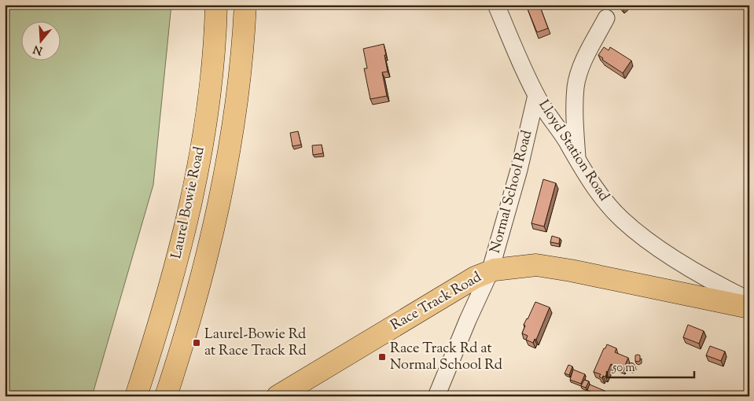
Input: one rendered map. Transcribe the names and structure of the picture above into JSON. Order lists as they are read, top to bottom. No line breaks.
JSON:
{"streets":{"main road":["Laurel Bowie Road","Race Track Road"],"street":["Lloyd Station Road","Normal School Road"]},"crossings":[["Lloyd Station Road","Normal School Road"],["Normal School Road","Race Track Road"]],"places":{"transit":["Laurel-Bowie Rd at Race Track Rd","Race Track Rd at Normal School Rd"]},"scale_bar":"50 m","north":"bottom"}
